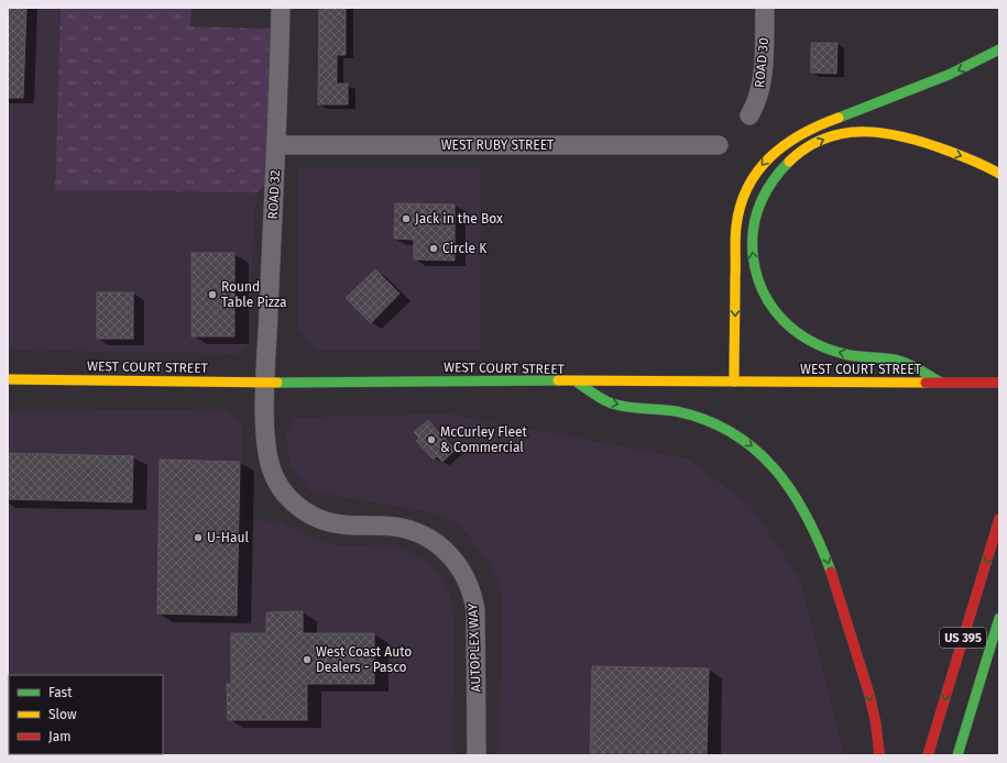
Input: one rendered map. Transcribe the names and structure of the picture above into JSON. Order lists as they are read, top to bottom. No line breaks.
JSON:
{"streets":{"main road":["WEST COURT STREET","US 395"],"street":["ROAD 30","WEST RUBY STREET","ROAD 32","AUTOPLEX WAY"]},"crossings":[["WEST RUBY STREET","ROAD 32"],["ROAD 32","WEST COURT STREET"],["ROAD 32","AUTOPLEX WAY"],["WEST COURT STREET","AUTOPLEX WAY"]],"places":["Jack in the Box","Circle K","Round Table Pizza","McCurley Fleet & Commercial","U-Haul","West Coast Auto Dealers - Pasco"],"legend":["Fast","Slow","Jam"]}
